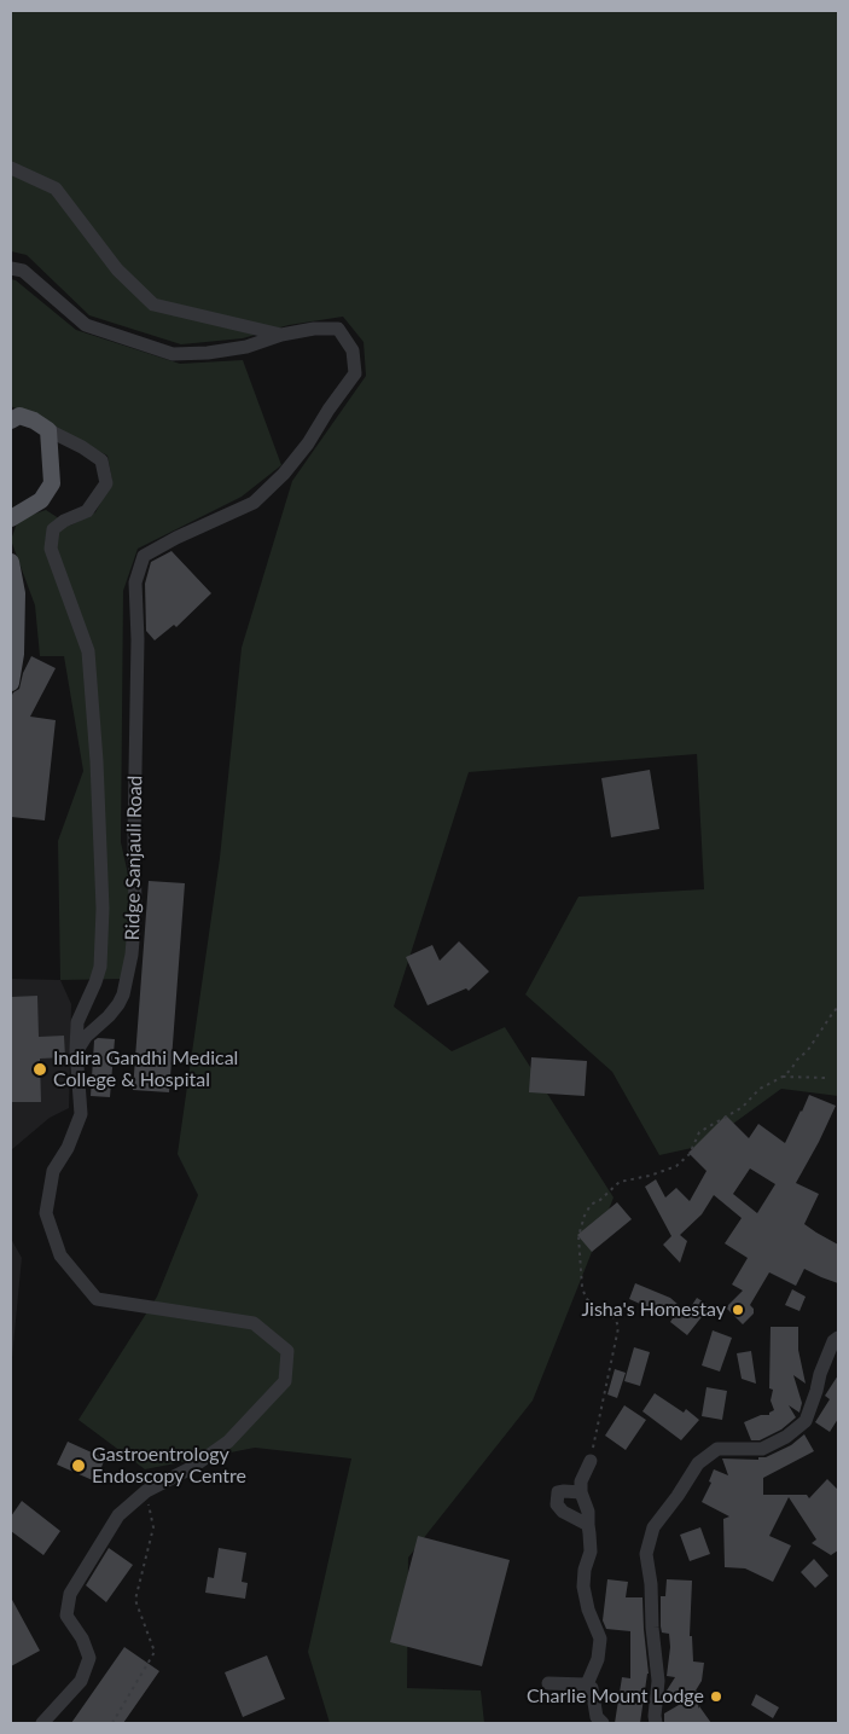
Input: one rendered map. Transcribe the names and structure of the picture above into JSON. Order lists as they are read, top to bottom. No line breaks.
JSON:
{"streets":{"street":["Ridge Sanjauli Road"]},"places":["Indira Gandhi Medical College & Hospital","Jisha's Homestay","Gastroentrology Endoscopy Centre","Charlie Mount Lodge"]}
